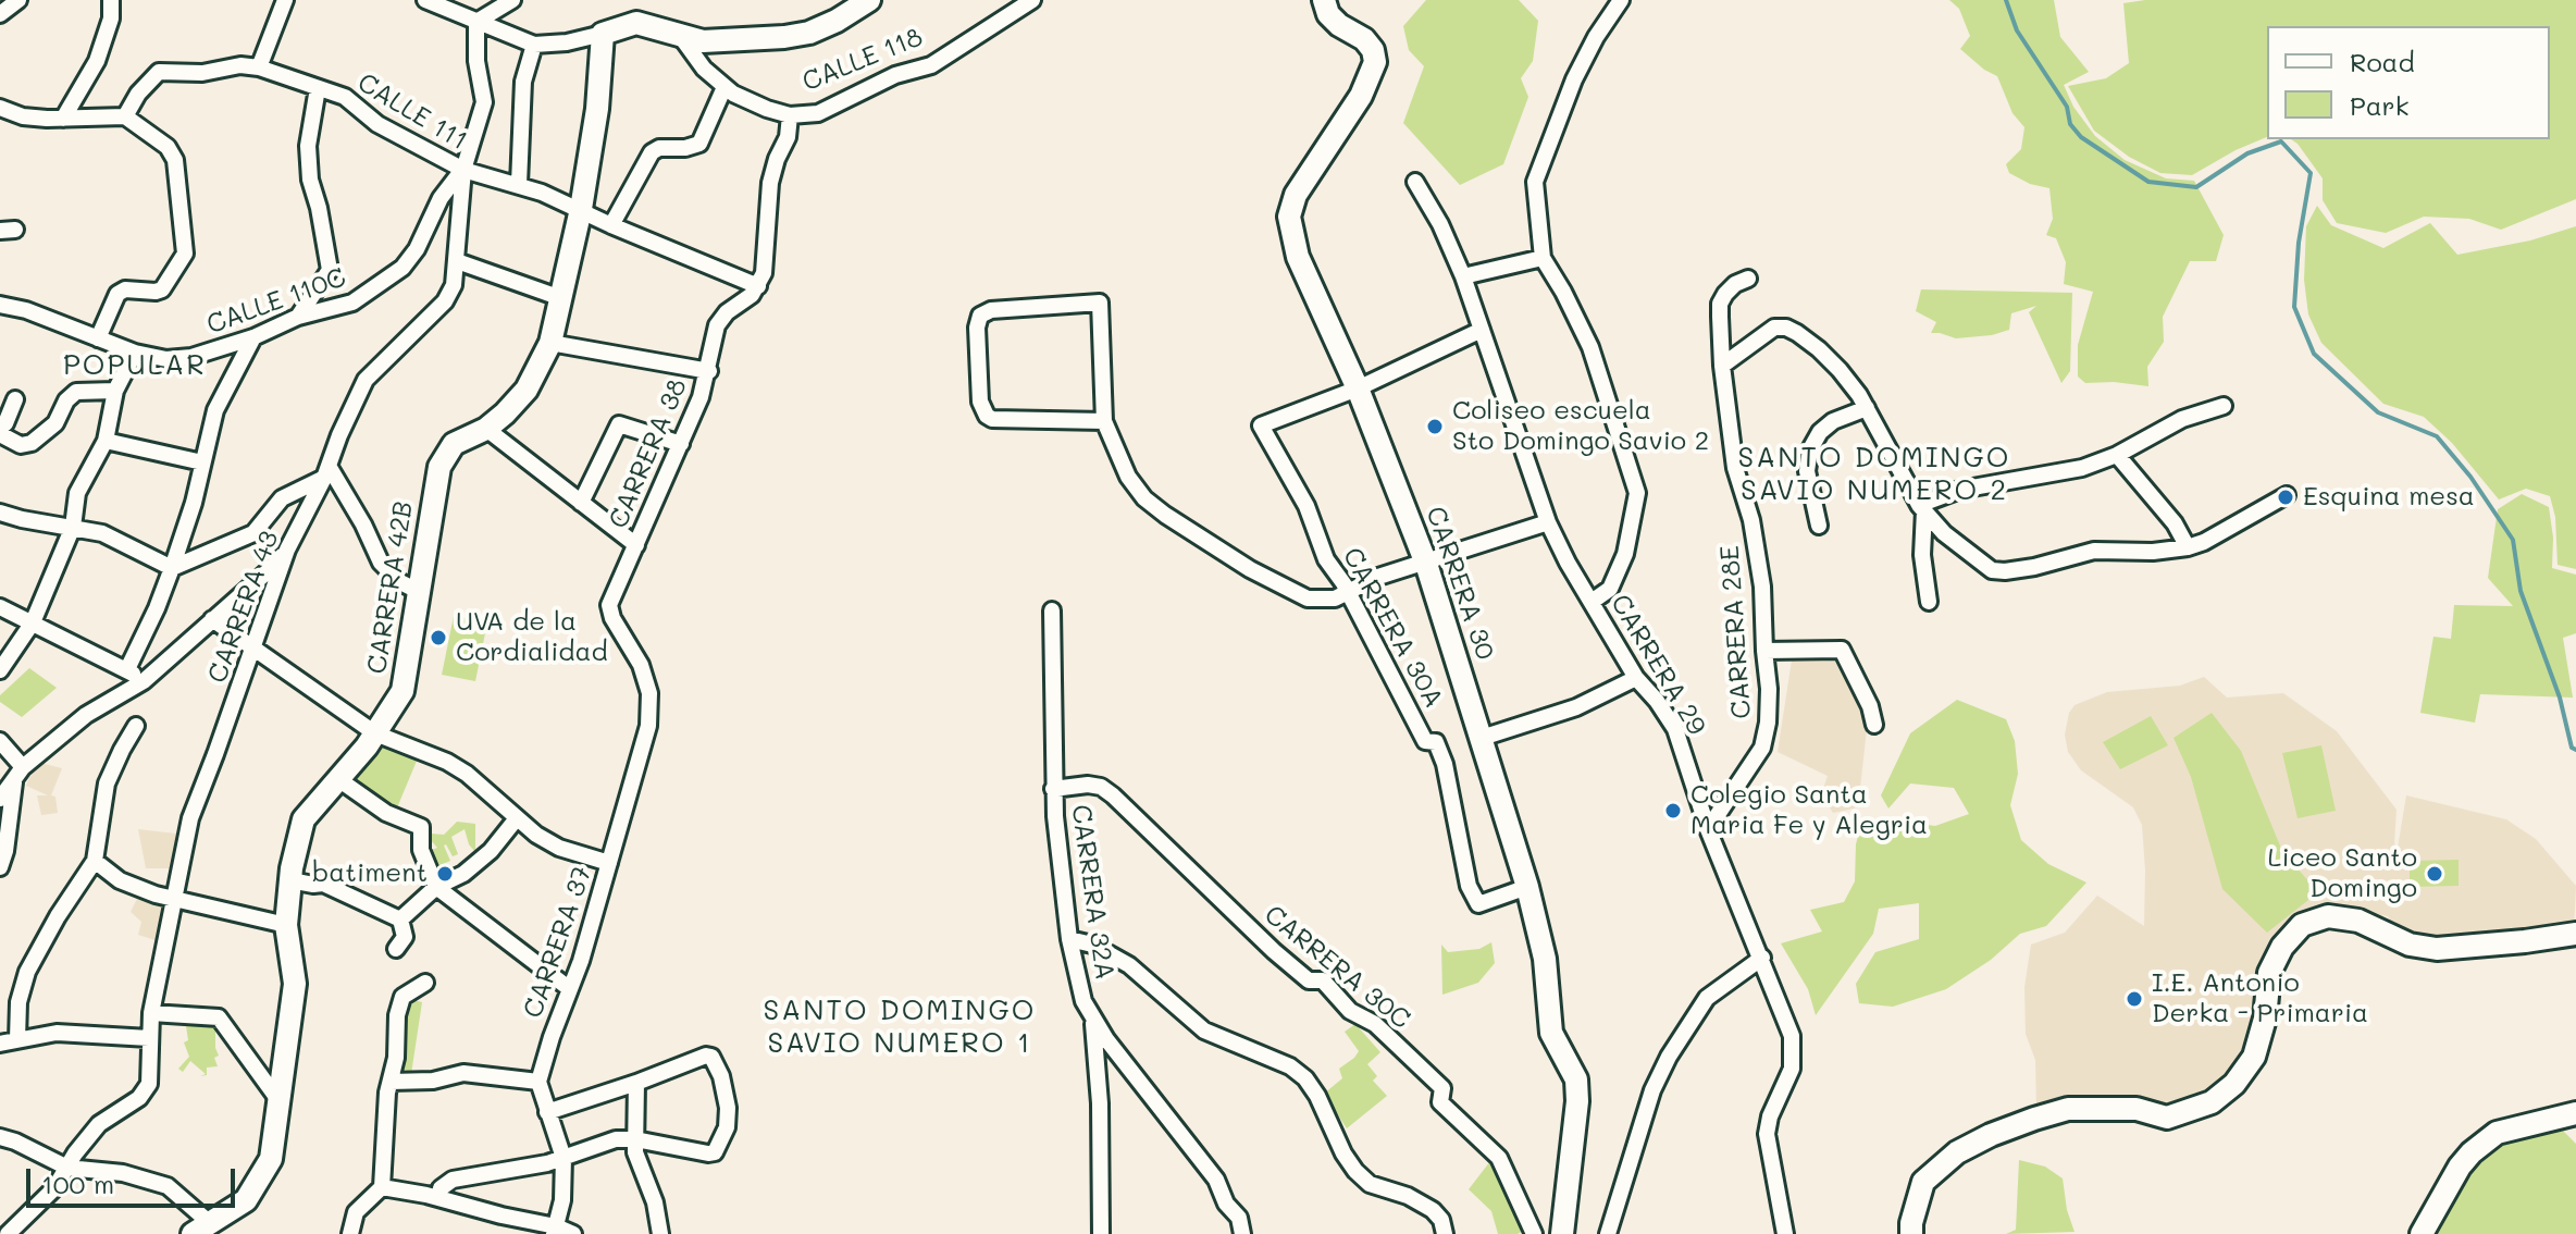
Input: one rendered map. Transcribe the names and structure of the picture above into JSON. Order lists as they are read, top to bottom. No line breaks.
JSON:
{"streets":{"street":["CALLE 118","CALLE 111","CALLE 110C","CARRERA 38","CARRERA 30","CARRERA 42B","CARRERA 43","CARRERA 30A","CARRERA 28E","CARRERA 29","CARRERA 32A","CARRERA 37","CARRERA 30C"]},"crossings":[["CALLE 111","CALLE 110C"],["CALLE 111","CARRERA 38"],["CALLE 111","CARRERA 42B"],["CALLE 111","CARRERA 43"],["CALLE 110C","CARRERA 43"],["CARRERA 38","CARRERA 37"],["CARRERA 30","CARRERA 30A"],["CARRERA 28E","CARRERA 29"],["CARRERA 32A","CARRERA 30C"]],"districts":["POPULAR","SANTO DOMINGO SAVIO NUMERO 2","SANTO DOMINGO SAVIO NUMERO 1"],"places":["Coliseo escuela Sto Domingo Savio 2","Esquina mesa","UVA de la Cordialidad","Colegio Santa Maria Fe y Alegria","batiment","Liceo Santo Domingo","I.E. Antonio Derka - Primaria"],"legend":["Road","Park"],"scale_bar":"100 m"}
